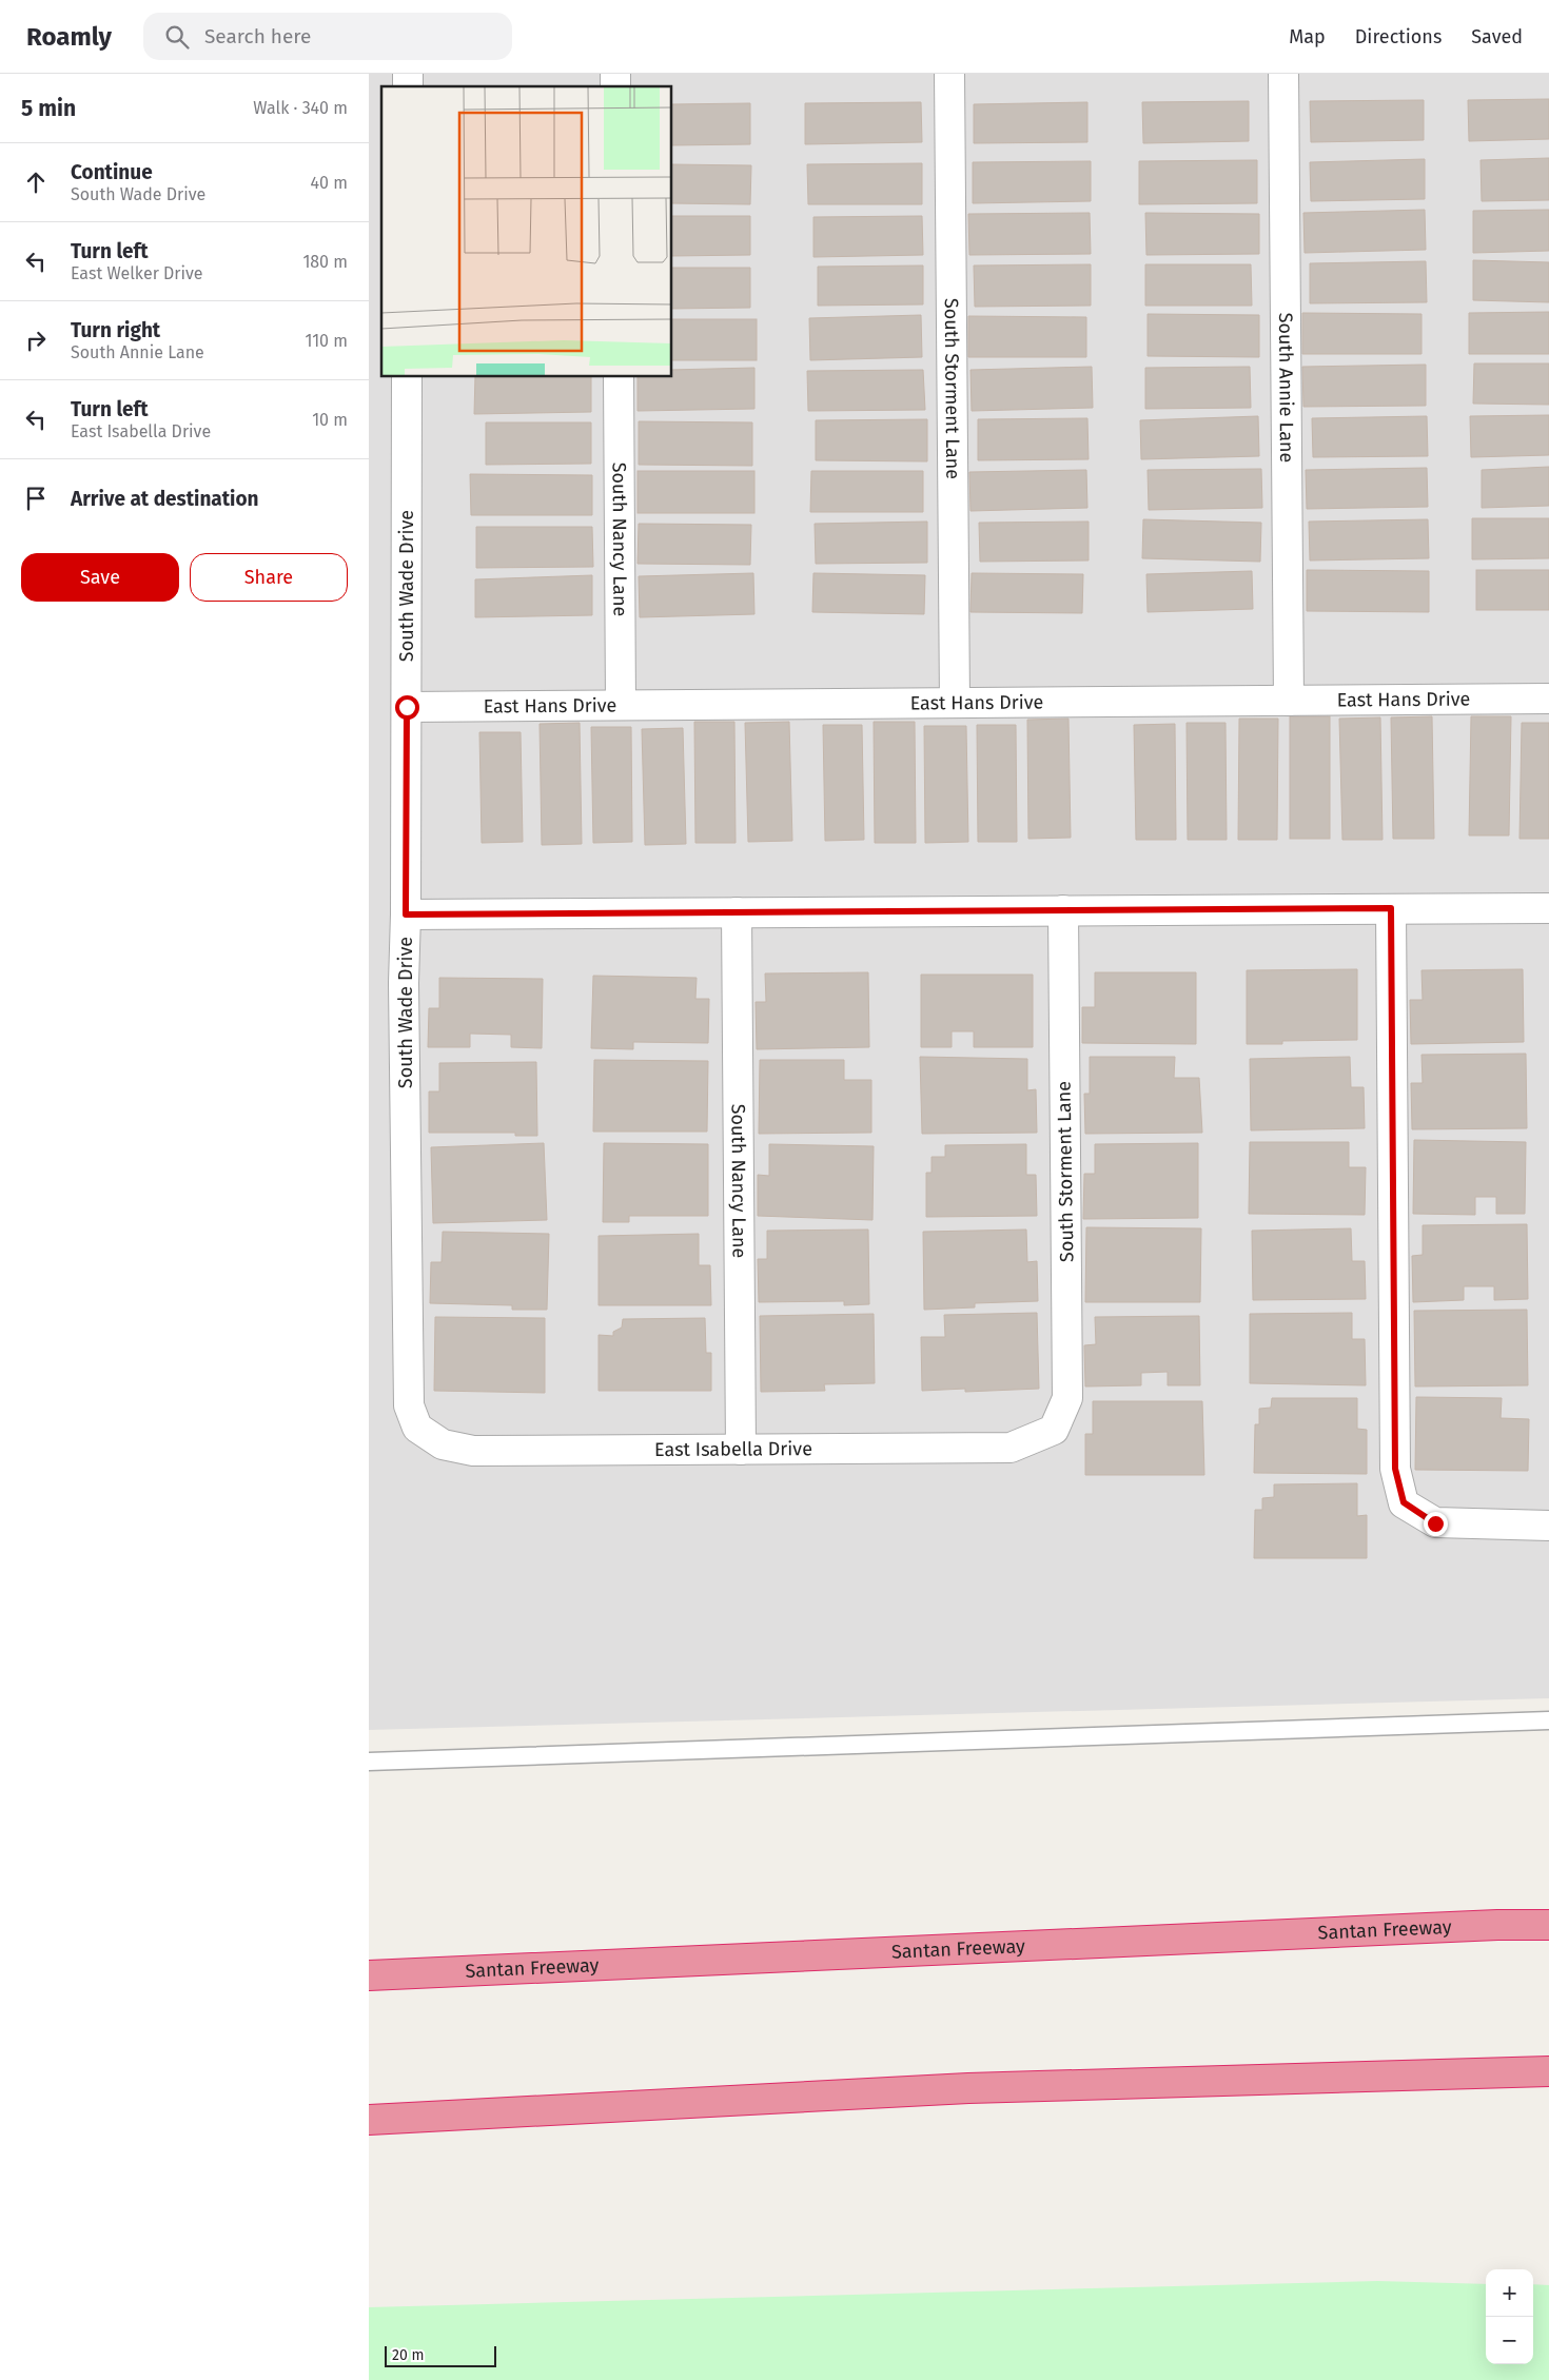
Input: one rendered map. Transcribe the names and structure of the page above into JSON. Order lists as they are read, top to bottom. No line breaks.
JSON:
{"streets":{"highway":["Santan Freeway"],"street":["South Annie Lane","South Storment Lane","South Nancy Lane","South Wade Drive","East Hans Drive","East Isabella Drive"]},"crossings":[["South Annie Lane","East Hans Drive"],["South Storment Lane","East Hans Drive"],["South Storment Lane","East Isabella Drive"],["South Nancy Lane","East Hans Drive"],["South Nancy Lane","East Isabella Drive"],["South Wade Drive","East Hans Drive"],["South Wade Drive","East Isabella Drive"]],"scale_bar":"20 m","page":{"header":"Roamly","search":"Search here","nav":["Map","Directions","Saved"],"heading":["5 min","Walk · 340 m"],"list":[["Continue","South Wade Drive","40 m"],["Turn left","East Welker Drive","180 m"],["Turn right","South Annie Lane","110 m"],["Turn left","East Isabella Drive","10 m"],"Arrive at destination"],"buttons":["Save","Share"],"map_buttons":["+","−"],"scale":"20 m"}}
